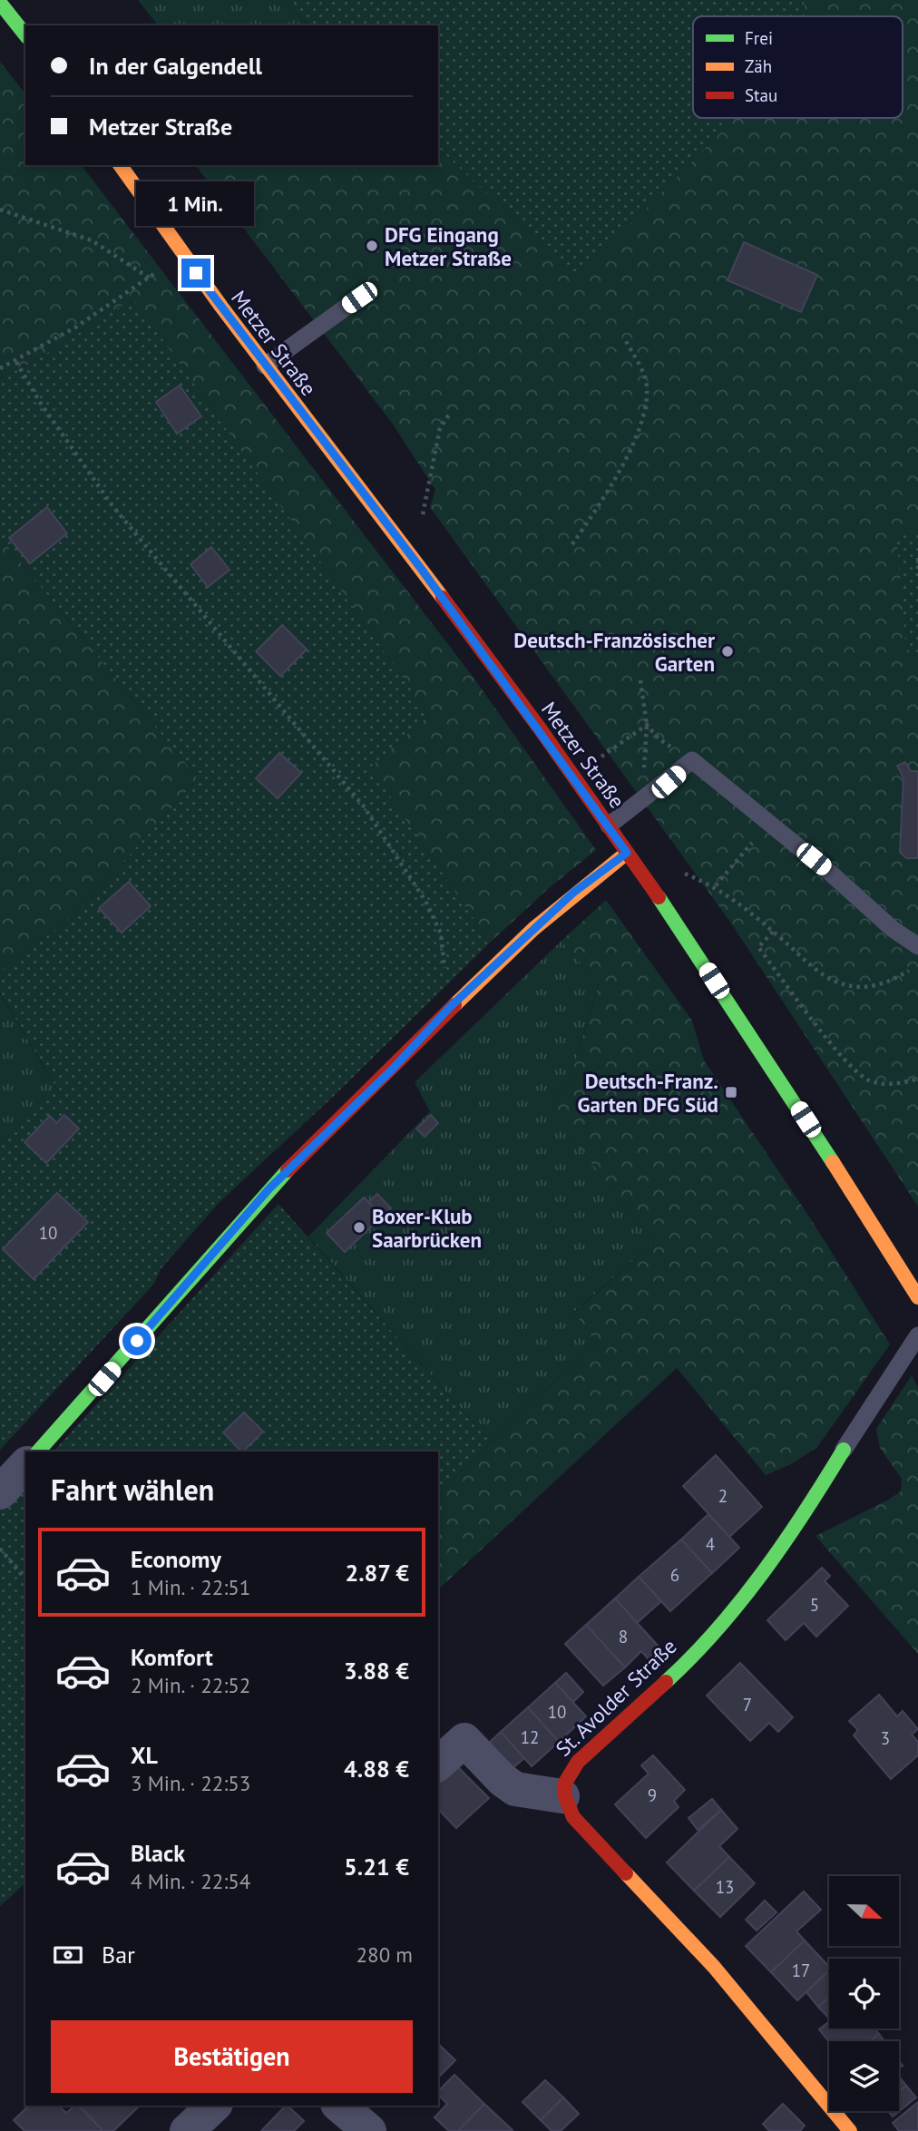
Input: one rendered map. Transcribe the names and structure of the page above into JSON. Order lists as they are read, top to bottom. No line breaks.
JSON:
{"streets":{"street":["Metzer Straße","St. Avolder Straße"]},"places":{"other":["DFG Eingang Metzer Straße","Deutsch-Französischer Garten","Boxer-Klub Saarbrücken"],"transit":["Deutsch-Franz. Garten DFG Süd"]},"house_numbers":["10","2","4","6","5","8","7","10","12","3","9","13","17"],"legend":["Frei","Zäh","Stau"],"north":"right","page":{"banner":["In der Galgendell","Metzer Straße"],"bubble":"1 Min.","heading":"Fahrt wählen","list":[{"name":"Economy","note":"1 Min. · 22:51","value":"2.87 €"},{"name":"Komfort","note":"2 Min. · 22:52","value":"3.88 €"},{"name":"XL","note":"3 Min. · 22:53","value":"4.88 €"},{"name":"Black","note":"4 Min. · 22:54","value":"5.21 €"}],"pay":["Bar","280 m"],"buttons":"Bestätigen"}}
